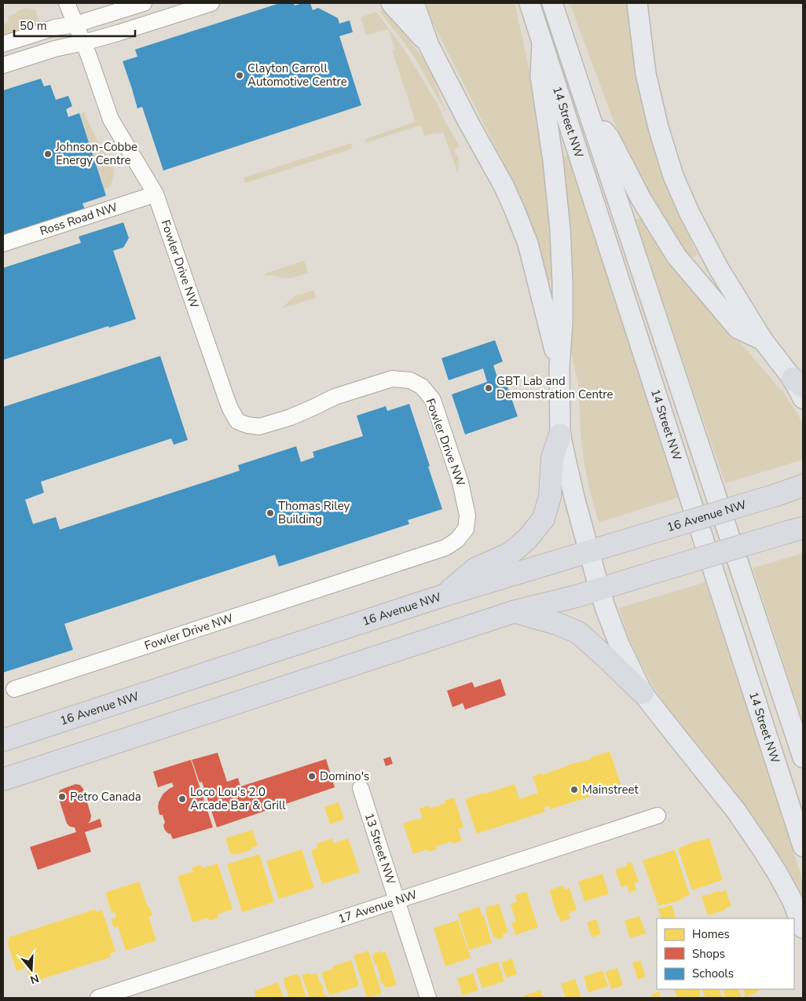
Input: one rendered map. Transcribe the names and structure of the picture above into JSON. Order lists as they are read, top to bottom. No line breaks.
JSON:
{"streets":{"highway":["16 Avenue NW"],"main road":["14 Street NW"],"street":["Ross Road NW","Fowler Drive NW","13 Street NW","17 Avenue NW"]},"crossings":[["Ross Road NW","Fowler Drive NW"],["13 Street NW","17 Avenue NW"]],"places":["Clayton Carroll Automotive Centre","Johnson-Cobbe Energy Centre","GBT Lab and Demonstration Centre","Thomas Riley Building","Domino's","Mainstreet","Petro Canada","Loco Lou's 2.0 Arcade Bar & Grill"],"legend":["Homes","Shops","Schools"],"scale_bar":"50 m","north":"bottom"}
